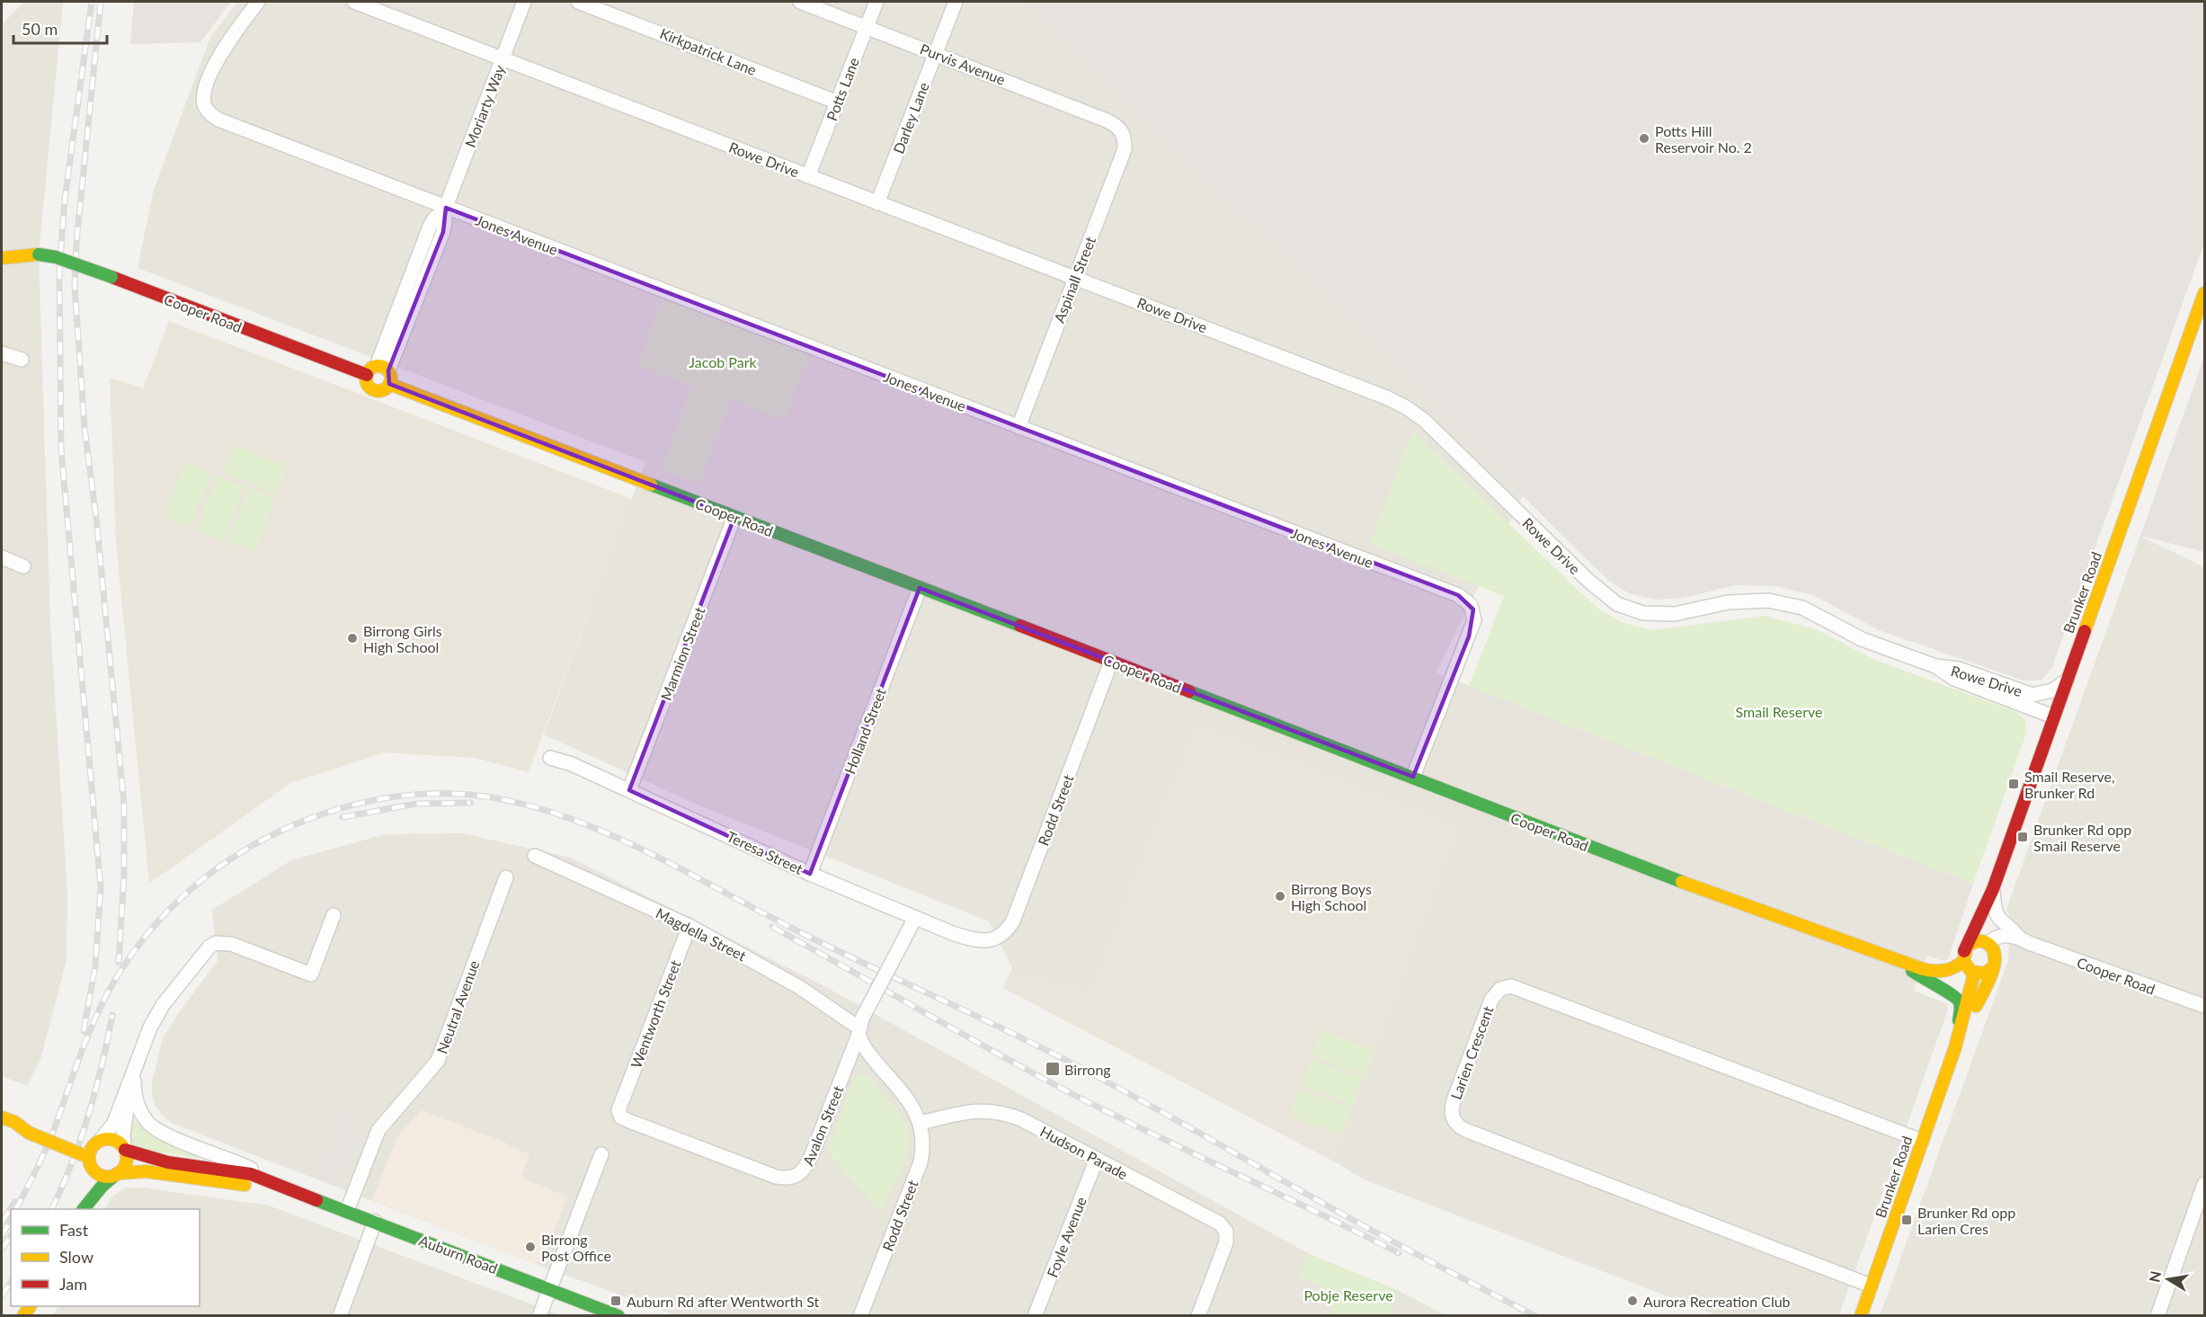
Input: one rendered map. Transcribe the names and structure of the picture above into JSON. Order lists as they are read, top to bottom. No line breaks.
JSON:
{"streets":{"street":["Kirkpatrick Lane","Purvis Avenue","Potts Lane","Moriarty Way","Darley Lane","Rowe Drive","Jones Avenue","Aspinall Street","Cooper Road","Brunker Road","Marmion Street","Holland Street","Rodd Street","Teresa Street","Magdella Street","Neutral Avenue","Wentworth Street","Larien Crescent","Avalon Street","Hudson Parade","Foyle Avenue","Auburn Road"]},"crossings":[["Kirkpatrick Lane","Potts Lane"],["Purvis Avenue","Potts Lane"],["Purvis Avenue","Darley Lane"],["Purvis Avenue","Aspinall Street"],["Potts Lane","Rowe Drive"],["Moriarty Way","Rowe Drive"],["Moriarty Way","Jones Avenue"],["Moriarty Way","Cooper Road"],["Darley Lane","Rowe Drive"],["Rowe Drive","Aspinall Street"],["Rowe Drive","Brunker Road"],["Jones Avenue","Aspinall Street"],["Jones Avenue","Cooper Road"],["Cooper Road","Brunker Road"],["Cooper Road","Marmion Street"],["Cooper Road","Holland Street"],["Cooper Road","Rodd Street"],["Brunker Road","Larien Crescent"],["Marmion Street","Teresa Street"],["Holland Street","Teresa Street"],["Rodd Street","Teresa Street"],["Rodd Street","Magdella Street"],["Rodd Street","Avalon Street"],["Rodd Street","Hudson Parade"],["Teresa Street","Avalon Street"],["Magdella Street","Wentworth Street"],["Magdella Street","Avalon Street"],["Neutral Avenue","Auburn Road"],["Wentworth Street","Avalon Street"],["Hudson Parade","Foyle Avenue"]],"parks":["Jacob Park","Smail Reserve","Pobje Reserve"],"places":{"other":["Potts Hill Reservoir No. 2","Birrong Girls High School","Birrong Boys High School","Birrong Post Office","Aurora Recreation Club"],"transit":["Smail Reserve, Brunker Rd","Brunker Rd opp Smail Reserve","Birrong","Brunker Rd opp Larien Cres","Auburn Rd after Wentworth St"]},"legend":["Fast","Slow","Jam"],"scale_bar":"50 m","north":"left"}
